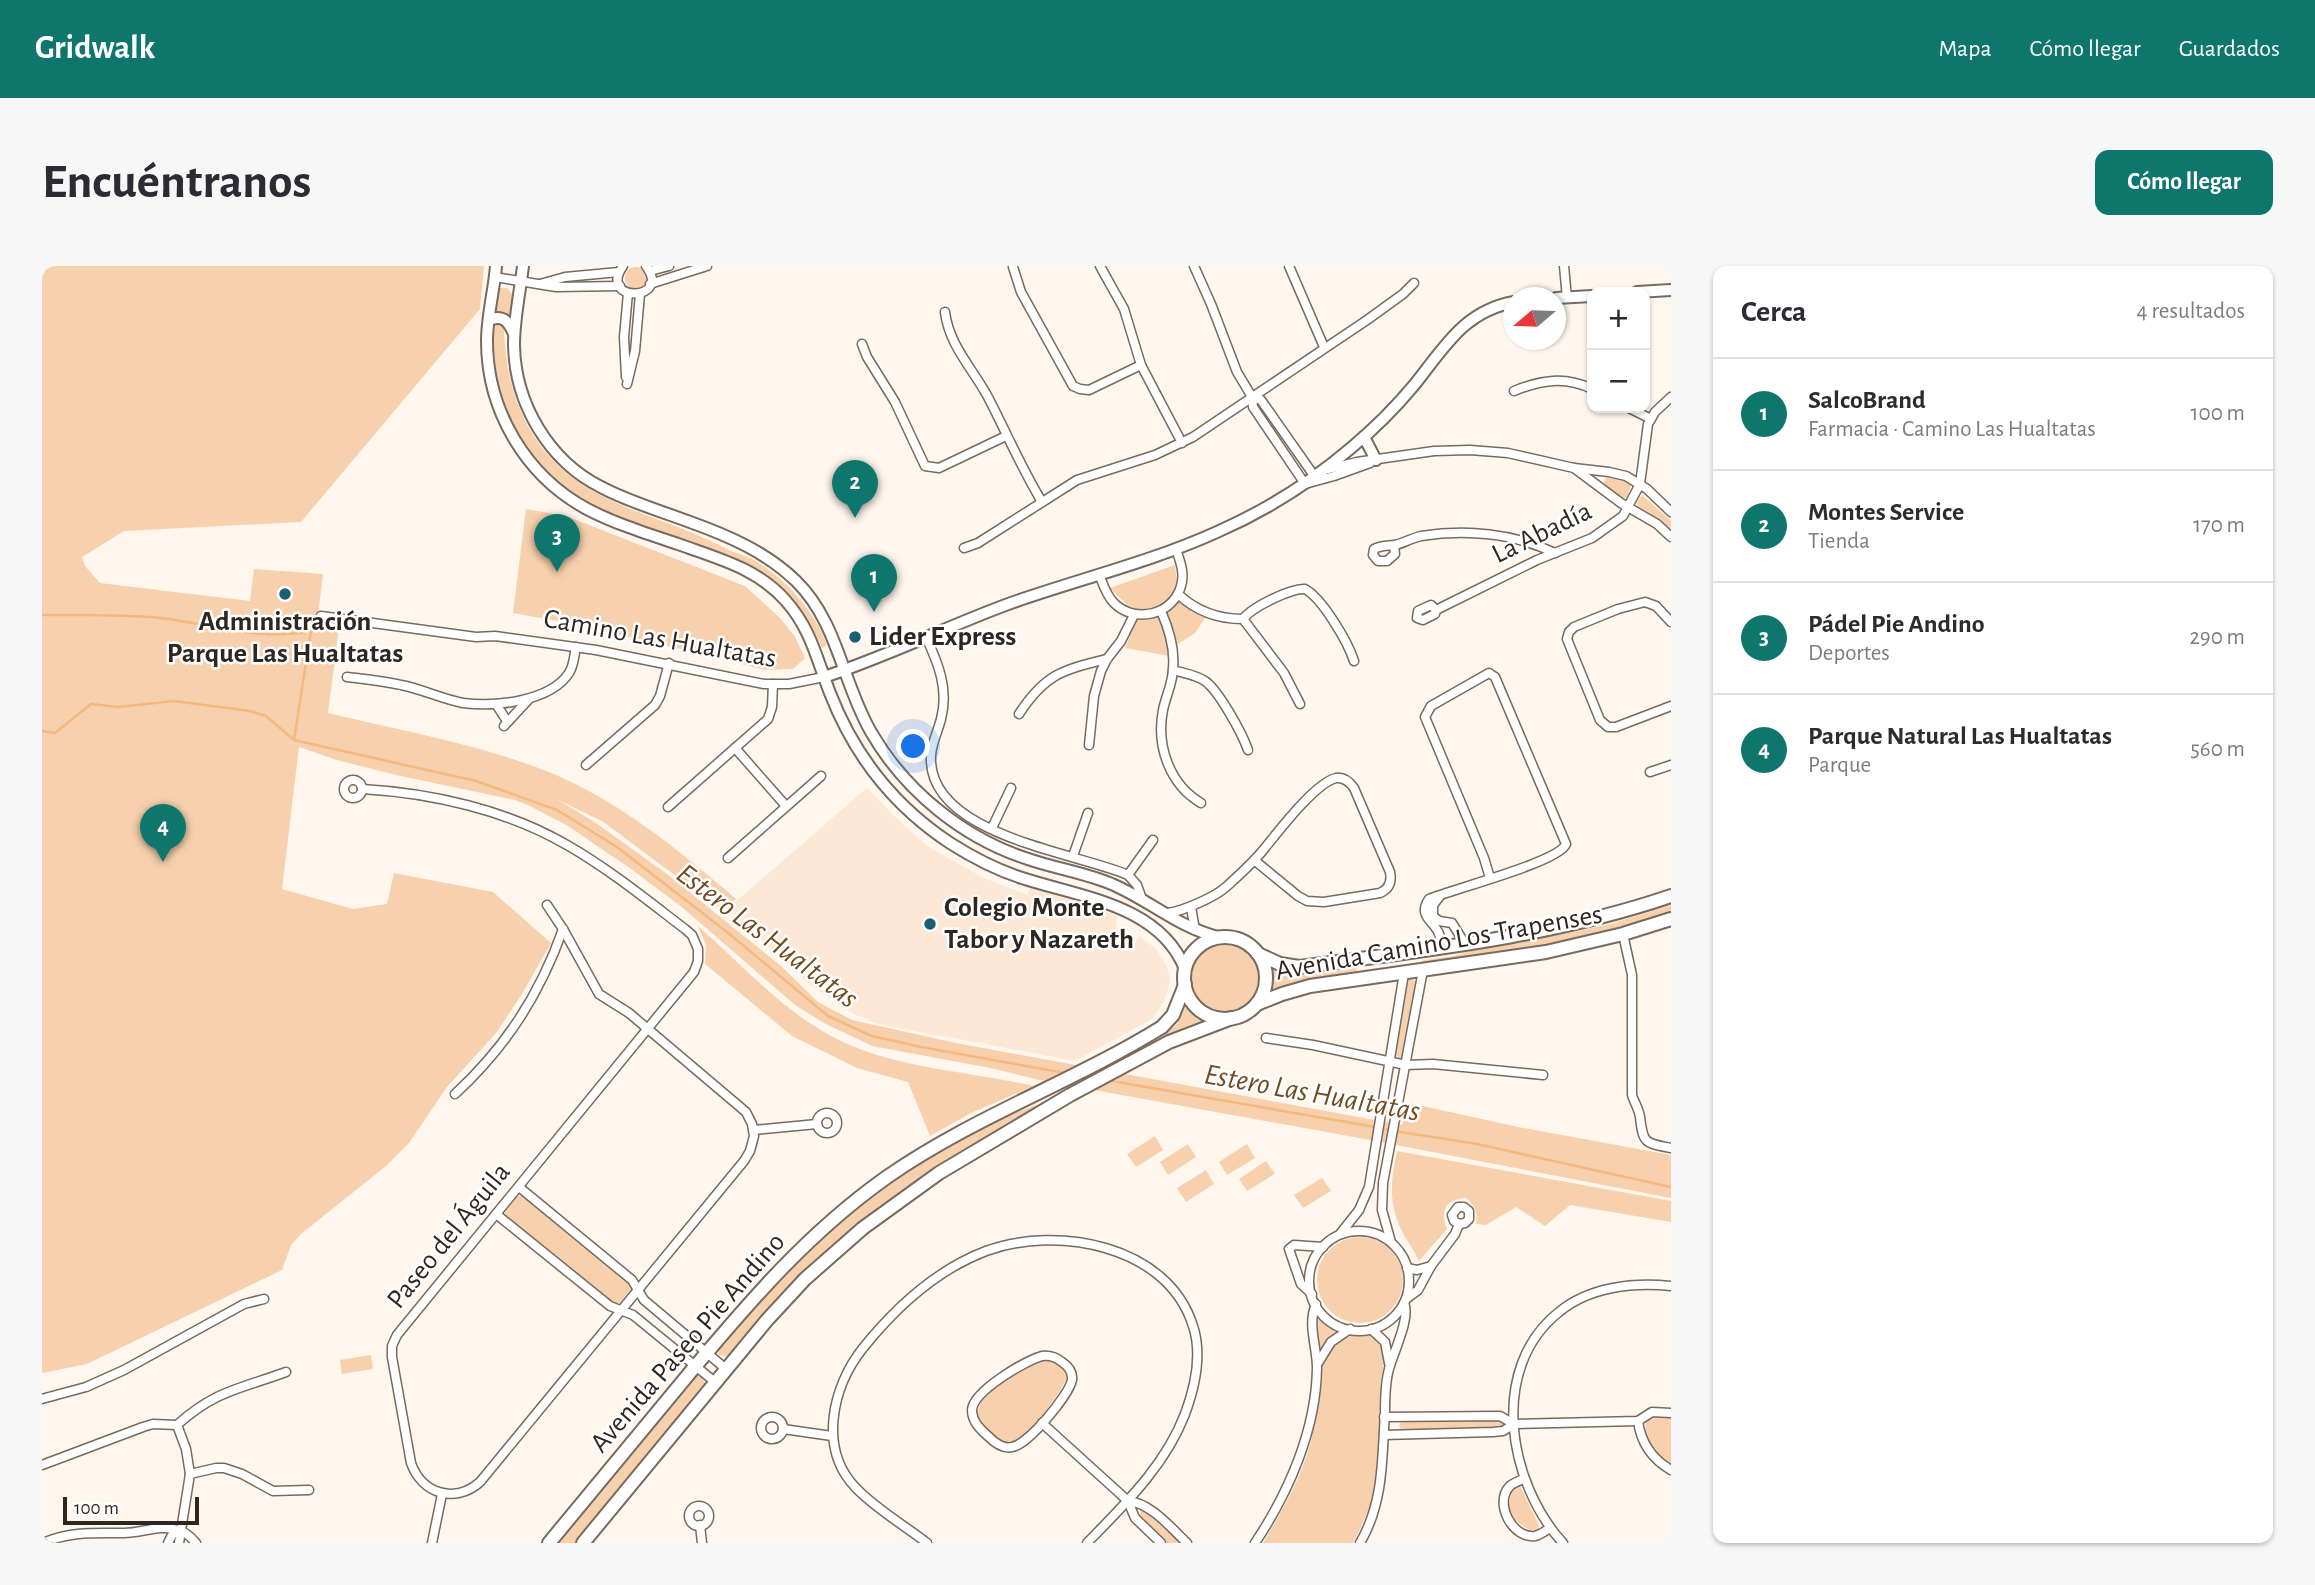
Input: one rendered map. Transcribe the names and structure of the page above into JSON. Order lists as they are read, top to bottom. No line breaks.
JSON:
{"streets":{"main road":["Avenida Camino Los Trapenses","Avenida Paseo Pie Andino"],"street":["La Abadía","Camino Las Hualtatas","Paseo del Águila"]},"crossings":[["Avenida Camino Los Trapenses","Avenida Paseo Pie Andino"]],"water":["Estero Las Hualtatas"],"places":["Administración Parque Las Hualtatas","Lider Express","Colegio Monte Tabor y Nazareth"],"scale_bar":"100 m","north":"left","page":{"header":"Gridwalk","nav":["Mapa","Cómo llegar","Guardados"],"buttons":"Cómo llegar","title":"Encuéntranos","heading":["Cerca","4 resultados"],"map_buttons":["+","−"],"list":[{"mark":"1","name":"SalcoBrand","note":"Farmacia · Camino Las Hualtatas","value":"100 m"},{"mark":"2","name":"Montes Service","note":"Tienda","value":"170 m"},{"mark":"3","name":"Pádel Pie Andino","note":"Deportes","value":"290 m"},{"mark":"4","name":"Parque Natural Las Hualtatas","note":"Parque","value":"560 m"}],"pins":["2","3","1","4"],"scale":"100 m"}}
